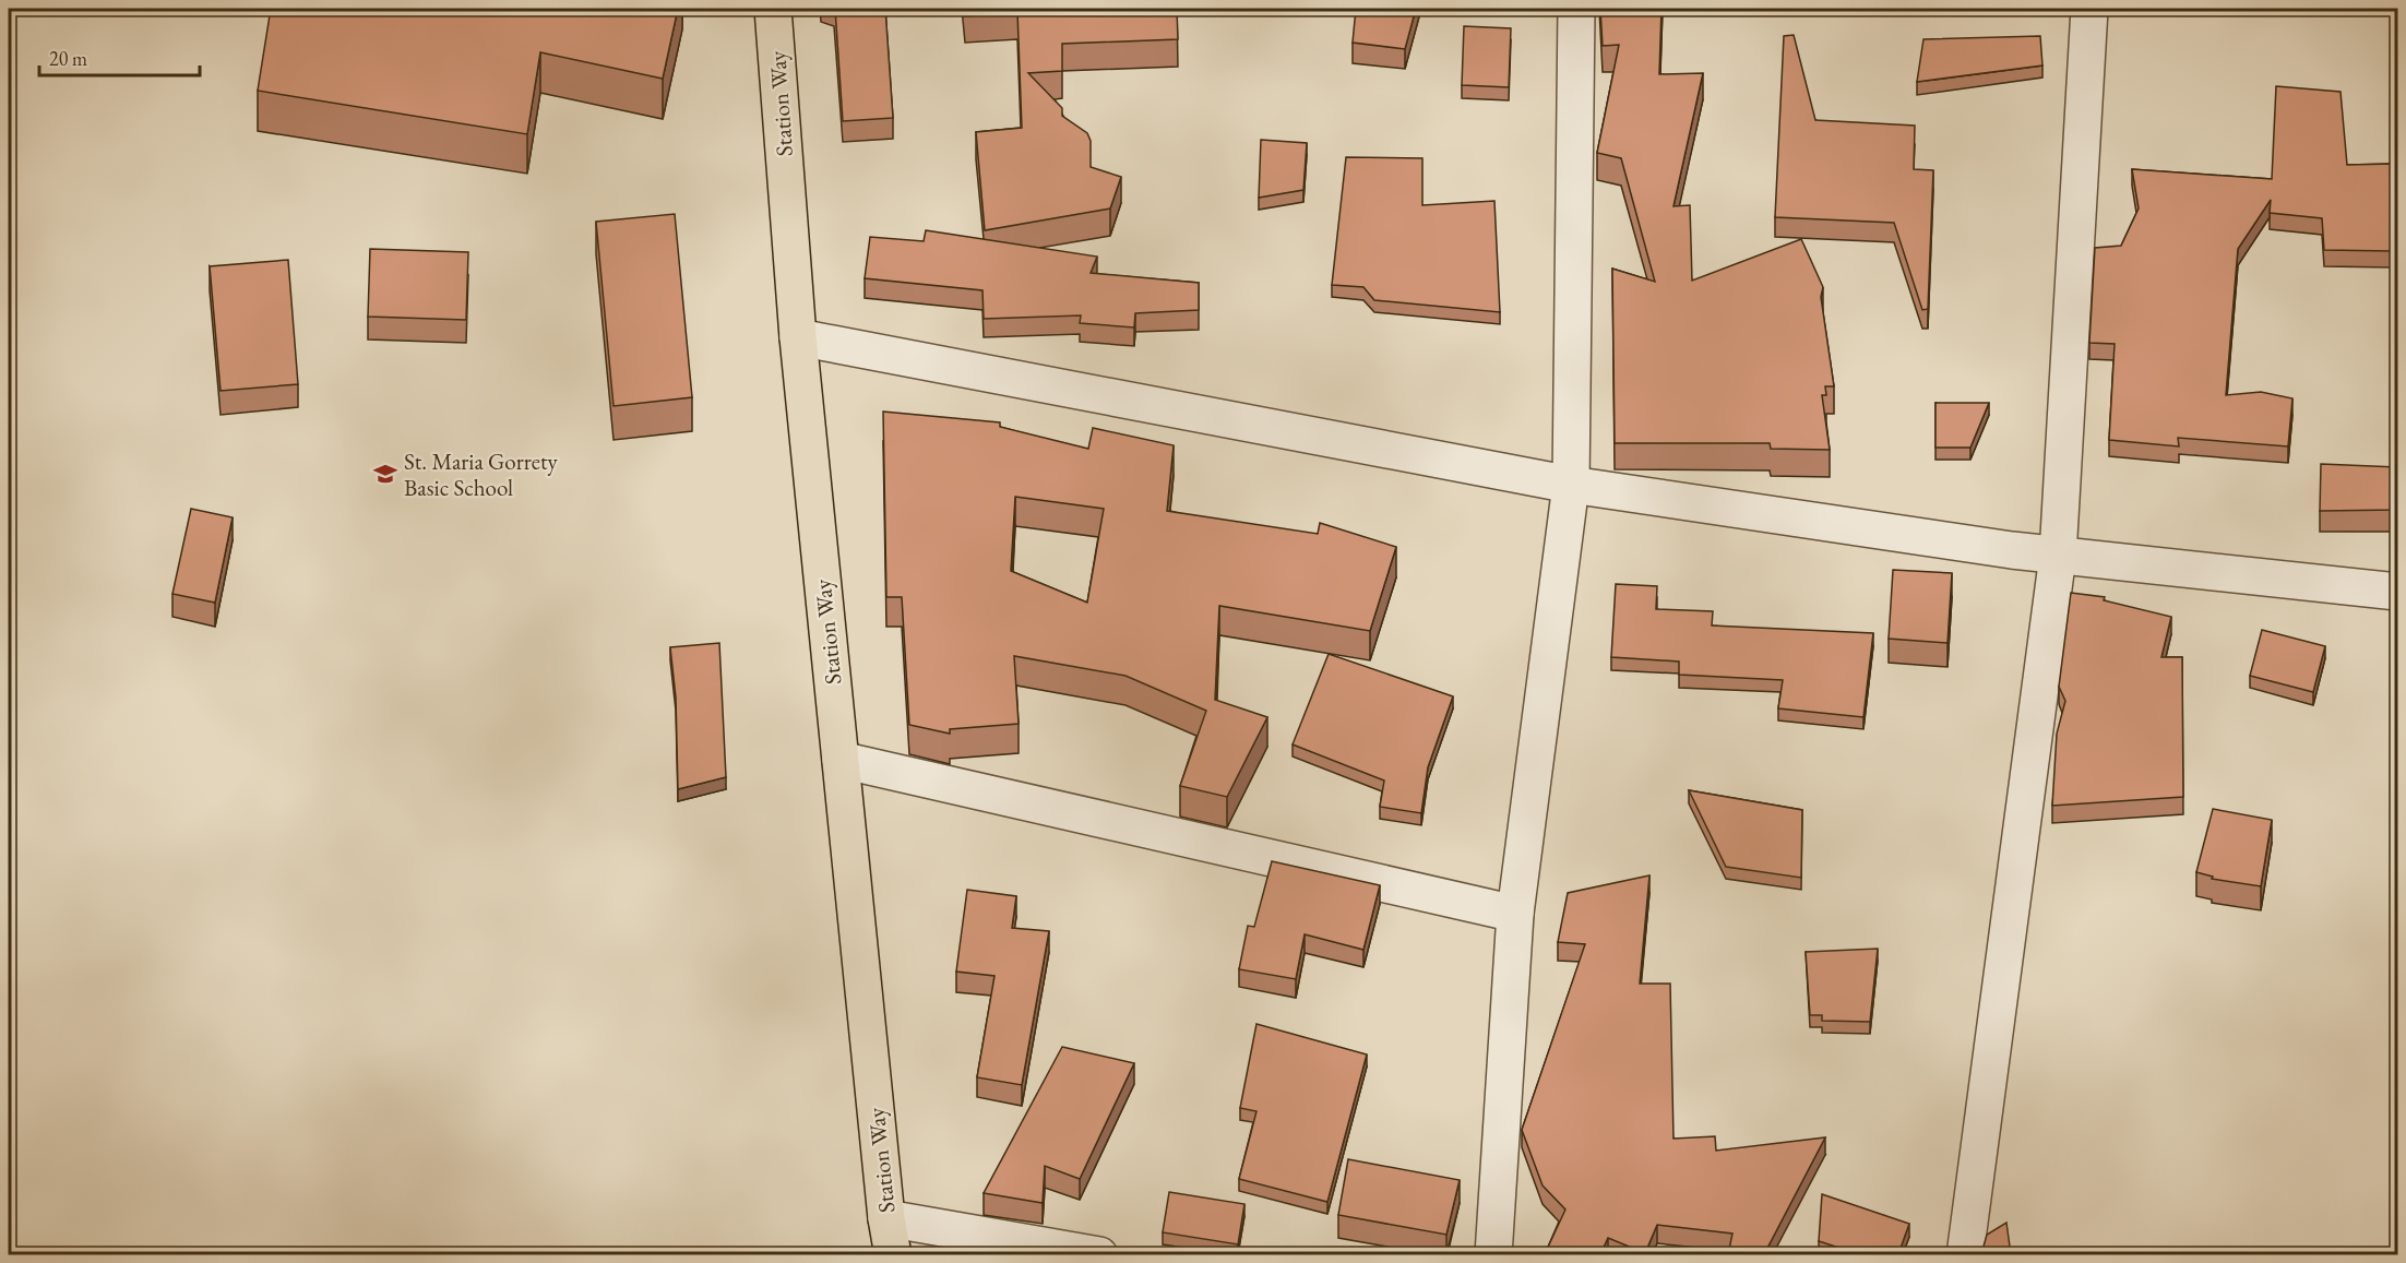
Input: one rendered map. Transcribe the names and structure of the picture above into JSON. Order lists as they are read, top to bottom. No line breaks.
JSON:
{"streets":{"main road":["Station Way"]},"places":{"school or university":["St. Maria Gorrety Basic School"]},"scale_bar":"20 m"}
